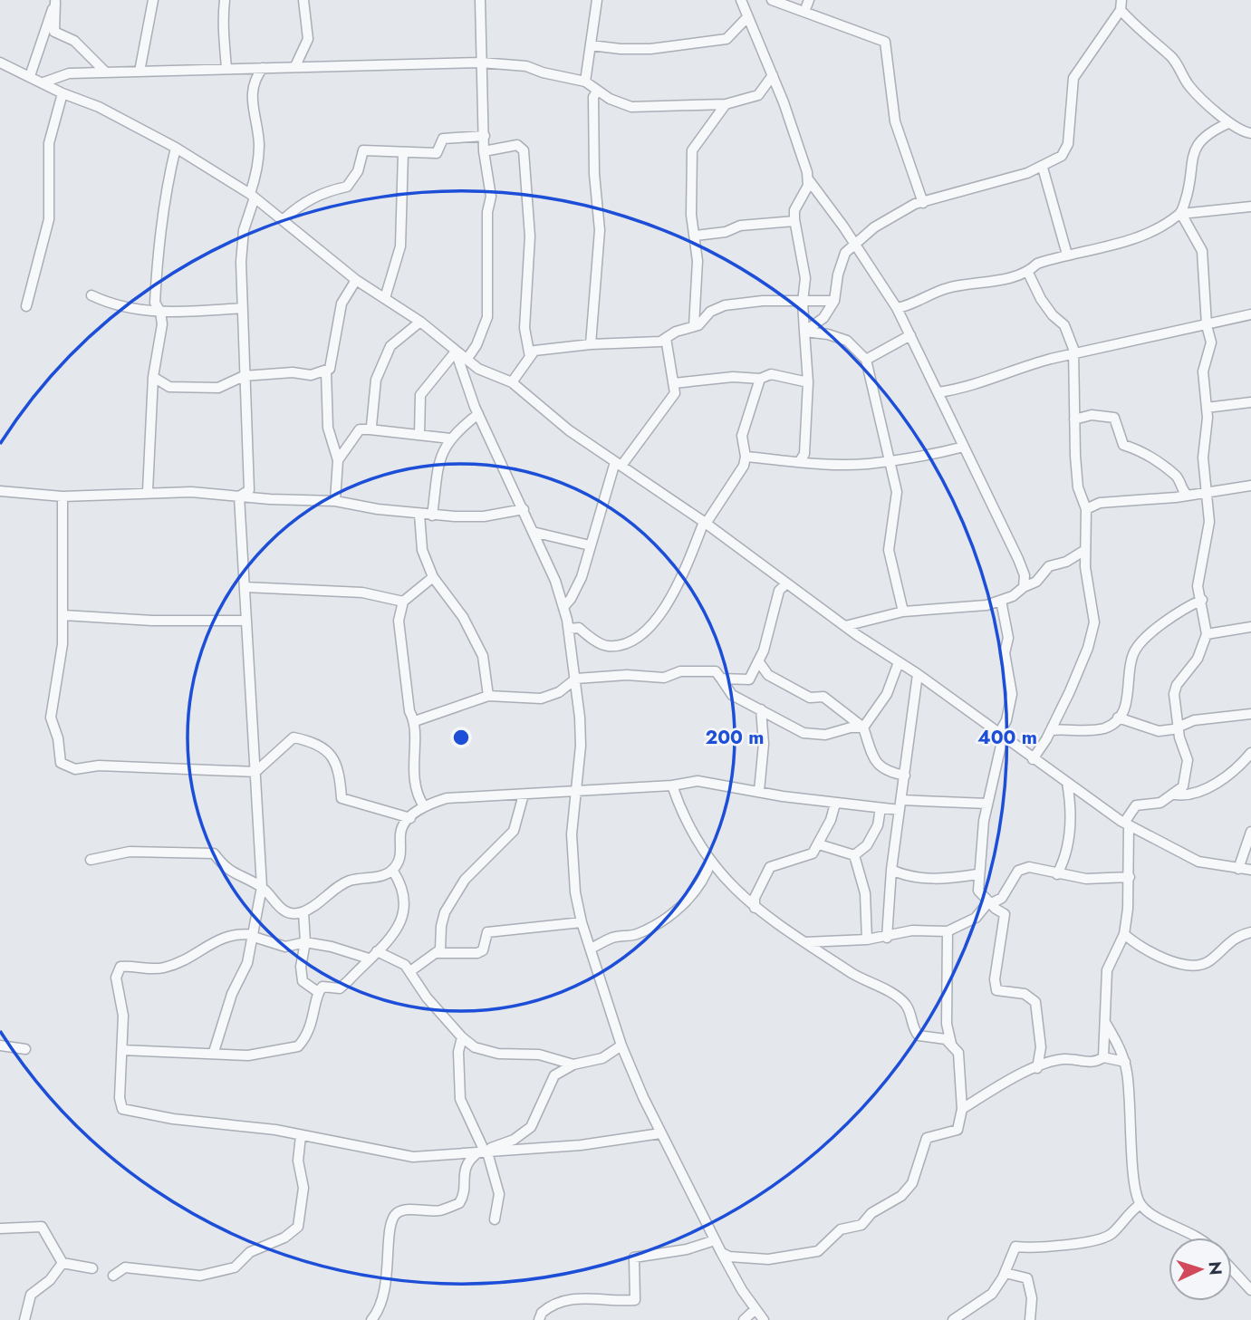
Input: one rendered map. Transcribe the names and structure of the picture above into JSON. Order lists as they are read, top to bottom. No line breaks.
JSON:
{"north":"right","rings":["200 m","400 m"]}
